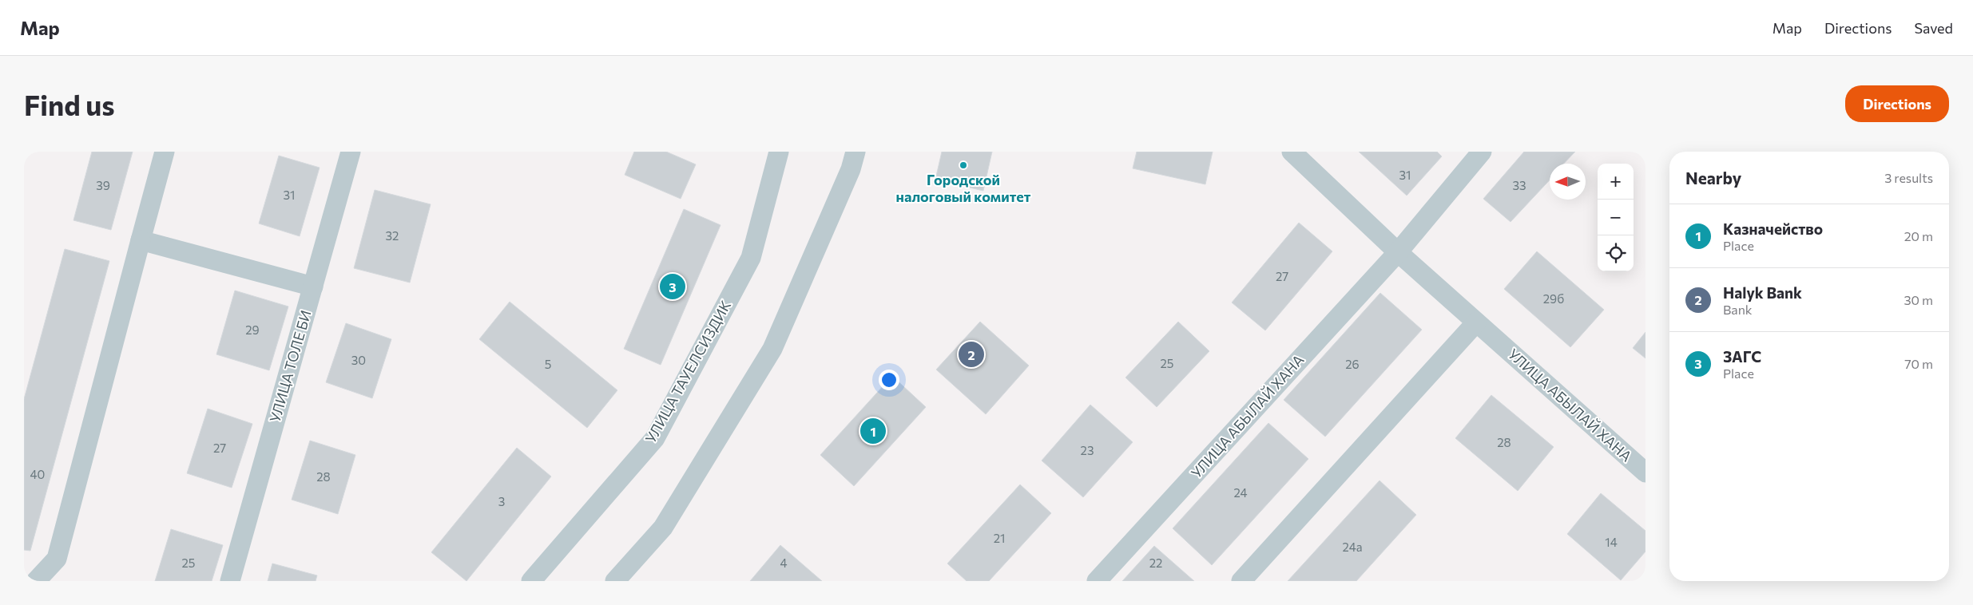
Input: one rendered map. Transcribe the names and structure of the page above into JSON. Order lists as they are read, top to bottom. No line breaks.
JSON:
{"streets":{"street":["УЛИЦА ТОЛЕ БИ","УЛИЦА ТАУЕЛСИЗДИК","УЛИЦА АБЫЛАЙ ХАНА"]},"places":["Городской налоговый комитет"],"house_numbers":["31","39","33","31","32","27","29б","29","30","25","5","26","28","27","23","40","28","24","3","21","14","24а","25","4","22"],"north":"left","page":{"header":"Map","nav":["Map","Directions","Saved"],"buttons":"Directions","title":"Find us","heading":["Nearby","3 results"],"map_buttons":["+","−"],"list":[{"mark":"1","name":"Казначейство","note":"Place","value":"20 m"},{"mark":"2","name":"Halyk Bank","note":"Bank","value":"30 m"},{"mark":"3","name":"ЗАГС","note":"Place","value":"70 m"}],"pins":["3","2","1"]}}
